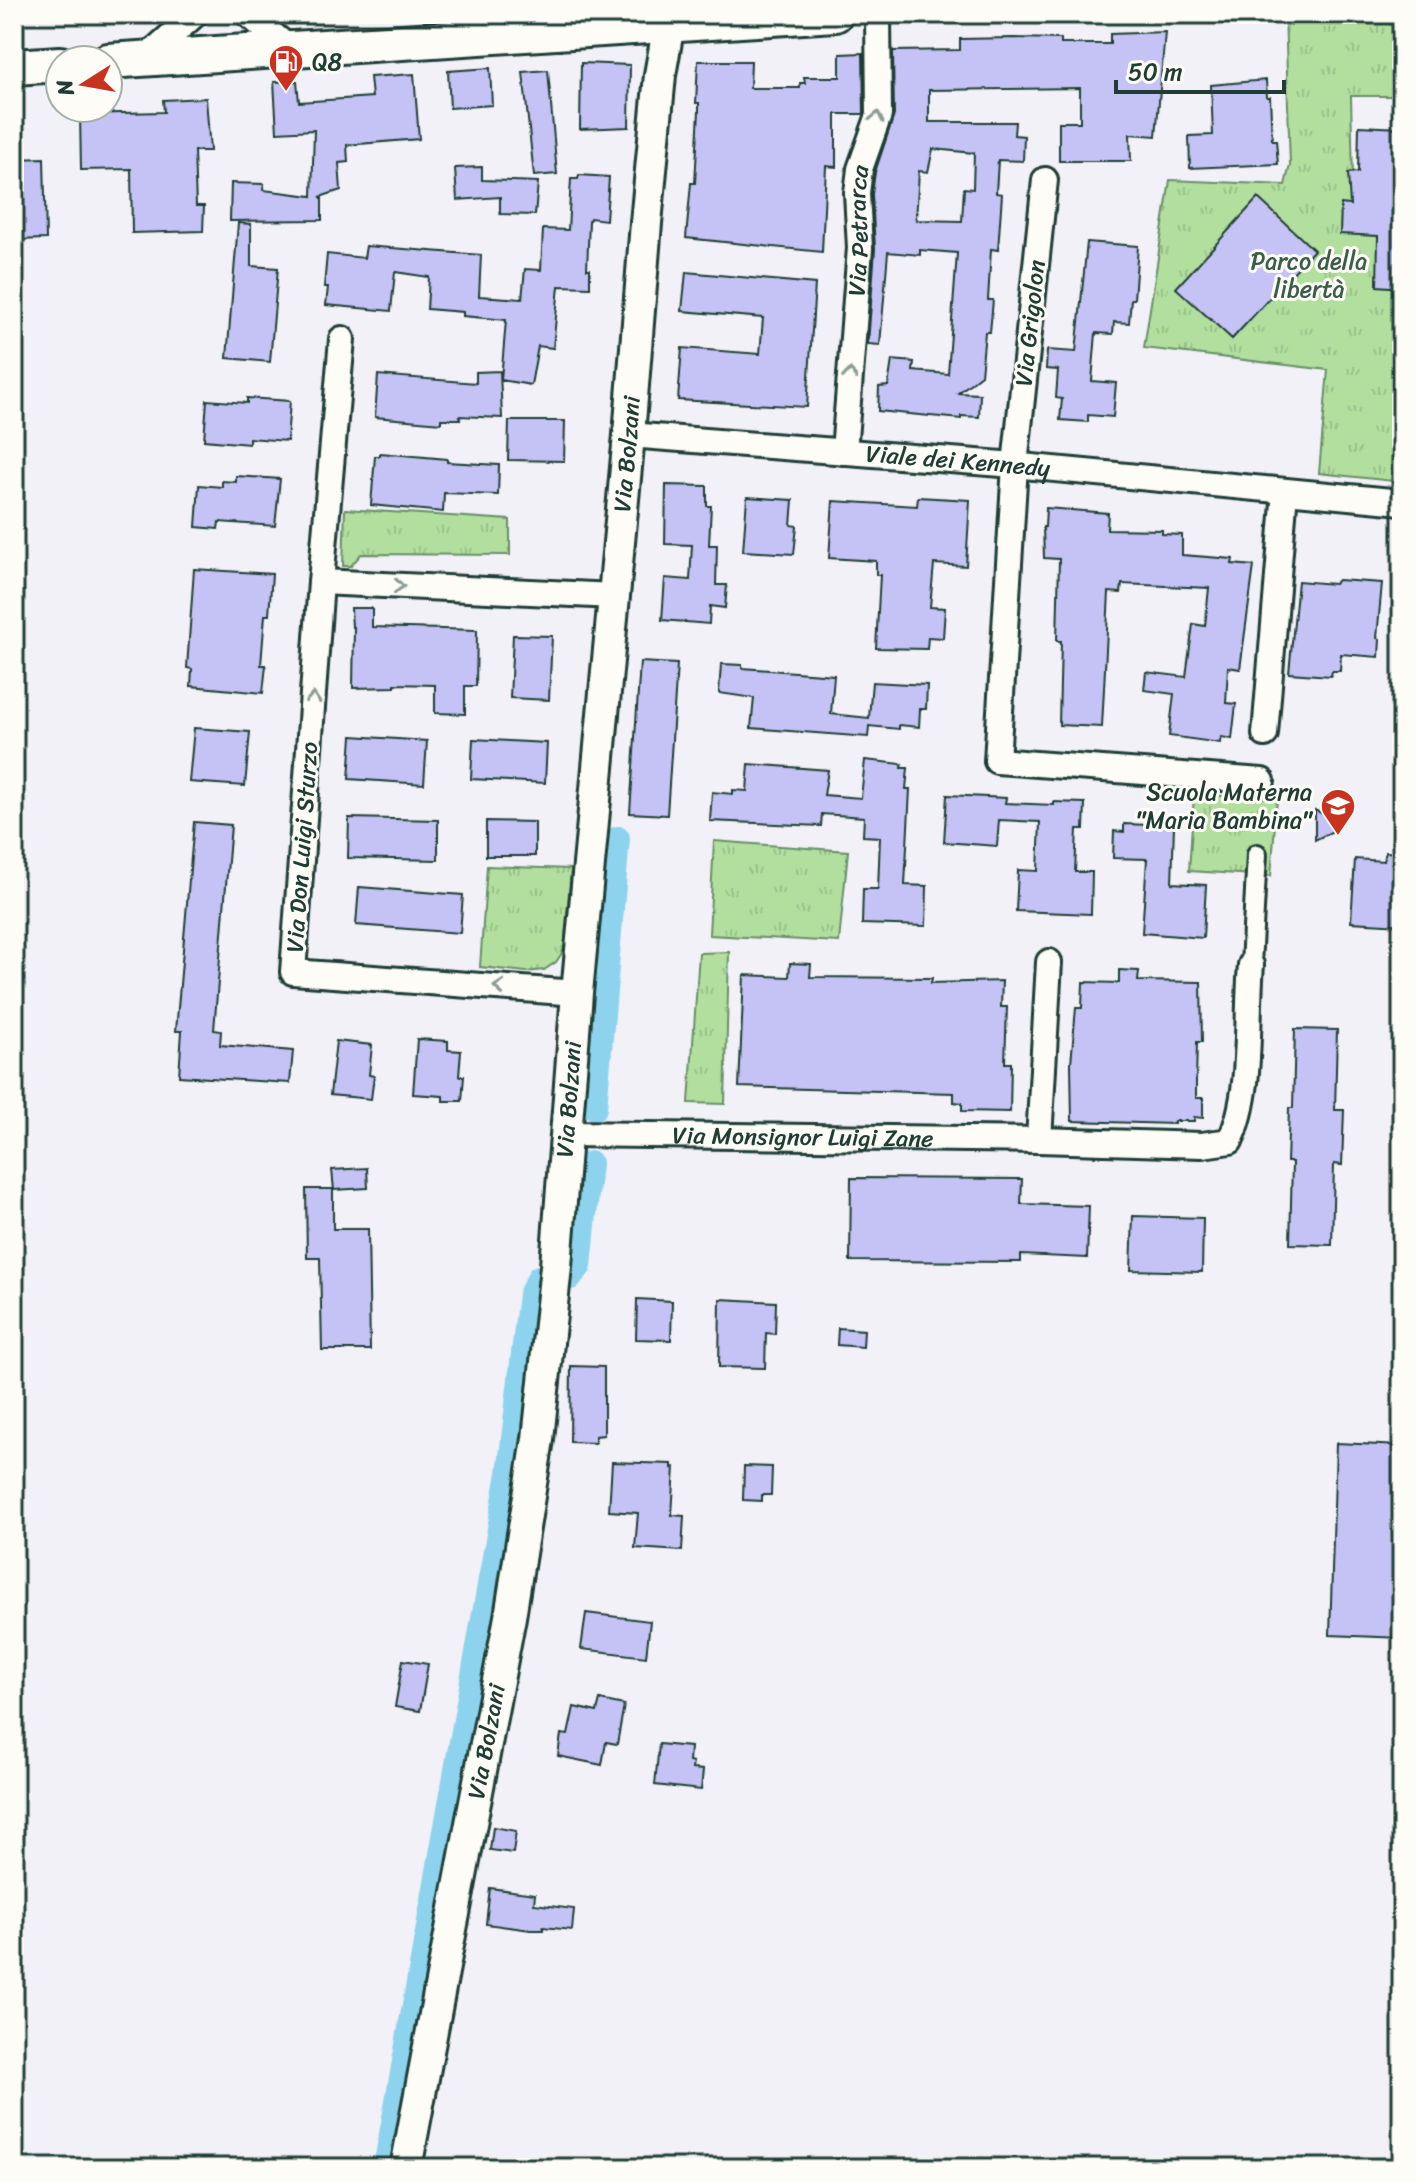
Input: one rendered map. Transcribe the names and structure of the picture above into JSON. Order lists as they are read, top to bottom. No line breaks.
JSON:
{"streets":{"street":["Via Petrarca","Via Grigolon","Via Bolzani","Viale dei Kennedy","Via Don Luigi Sturzo","Via Monsignor Luigi Zane"]},"crossings":[["Via Petrarca","Viale dei Kennedy"],["Via Grigolon","Viale dei Kennedy"],["Via Bolzani","Viale dei Kennedy"],["Via Bolzani","Via Don Luigi Sturzo"],["Via Bolzani","Via Monsignor Luigi Zane"]],"one_way":["Via Petrarca"],"parks":["Parco della libertà"],"places":{"fuel station":["Q8"],"school or university":["Scuola Materna \"Maria Bambina\""]},"scale_bar":"50 m","north":"left"}
